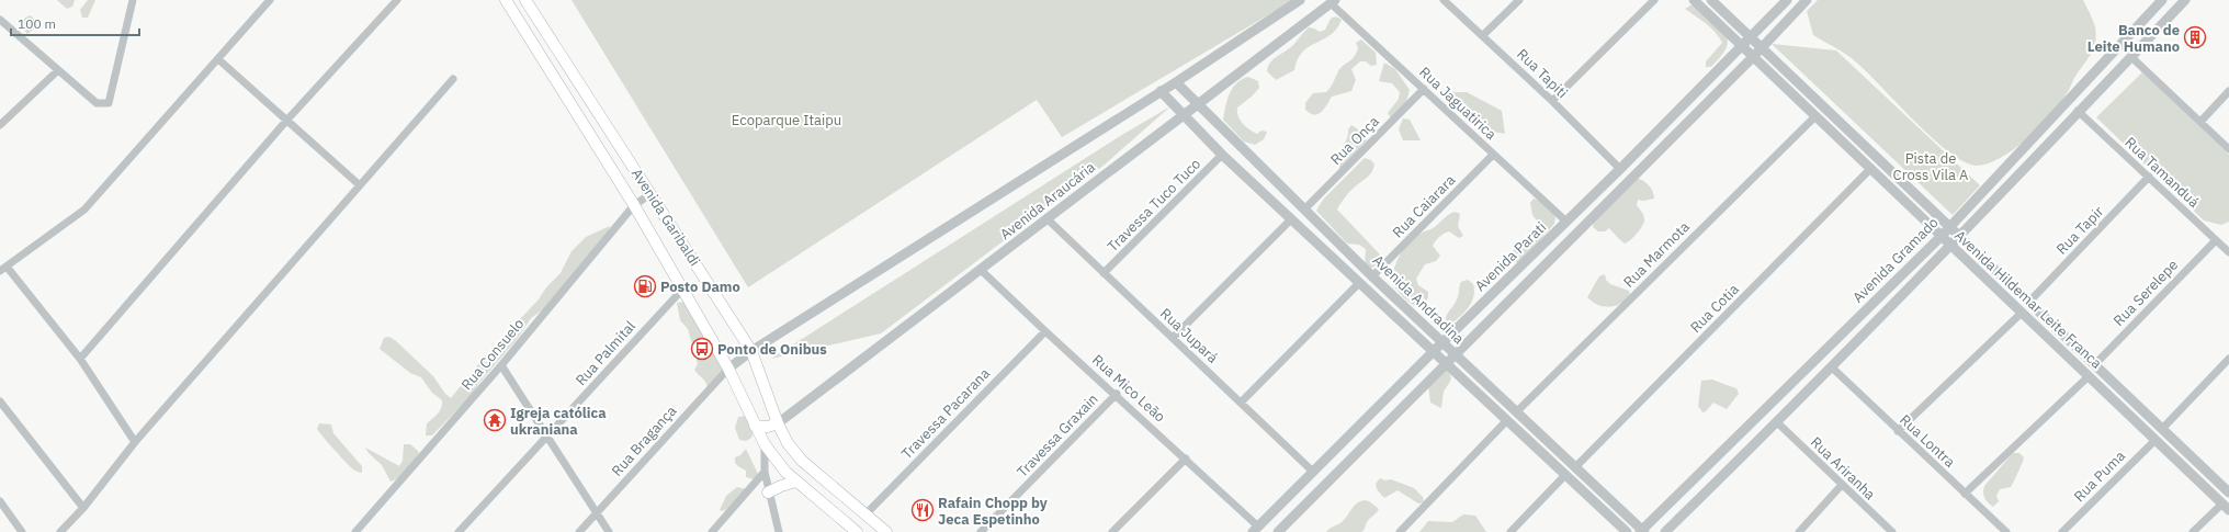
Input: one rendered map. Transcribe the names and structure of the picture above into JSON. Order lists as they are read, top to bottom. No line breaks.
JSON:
{"streets":{"main road":["Avenida Garibaldi"],"street":["Rua Tapiti","Rua Jaguatirica","Rua Onça","Rua Tamanduá","Avenida Araucária","Travessa Tuco Tuco","Rua Caiarara","Rua Tapir","Rua Marmota","Avenida Parati","Avenida Gramado","Rua Serelepe","Avenida Andradina","Avenida Hildemar Leite Franca","Rua Cotia","Rua Jupará","Rua Palmital","Rua Consuelo","Rua Mico Leão","Travessa Pacarana","Travessa Graxain","Rua Bragança","Rua Lontra","Rua Ariranha","Rua Puma"]},"crossings":[["Rua Tapiti","Avenida Parati"],["Rua Jaguatirica","Rua Onça"],["Rua Jaguatirica","Avenida Araucária"],["Rua Jaguatirica","Rua Caiarara"],["Rua Jaguatirica","Avenida Parati"],["Rua Onça","Avenida Andradina"],["Rua Tamanduá","Rua Tapir"],["Rua Tamanduá","Avenida Gramado"],["Rua Tamanduá","Rua Serelepe"],["Avenida Araucária","Avenida Garibaldi"],["Avenida Araucária","Avenida Andradina"],["Avenida Araucária","Rua Jupará"],["Avenida Araucária","Rua Mico Leão"],["Avenida Araucária","Rua Bragança"],["Travessa Tuco Tuco","Avenida Andradina"],["Travessa Tuco Tuco","Rua Jupará"],["Rua Caiarara","Avenida Andradina"],["Avenida Garibaldi","Rua Palmital"],["Avenida Garibaldi","Rua Consuelo"],["Avenida Garibaldi","Travessa Pacarana"],["Avenida Garibaldi","Rua Bragança"],["Rua Tapir","Avenida Hildemar Leite Franca"],["Rua Marmota","Avenida Andradina"],["Rua Marmota","Avenida Hildemar Leite Franca"],["Avenida Parati","Avenida Andradina"],["Avenida Parati","Avenida Hildemar Leite Franca"],["Avenida Parati","Rua Jupará"],["Avenida Parati","Rua Mico Leão"],["Avenida Gramado","Avenida Andradina"],["Avenida Gramado","Avenida Hildemar Leite Franca"],["Avenida Gramado","Rua Lontra"],["Avenida Gramado","Rua Ariranha"],["Rua Serelepe","Avenida Hildemar Leite Franca"],["Avenida Andradina","Rua Cotia"],["Avenida Hildemar Leite Franca","Rua Cotia"],["Avenida Hildemar Leite Franca","Rua Puma"],["Rua Mico Leão","Travessa Pacarana"],["Rua Mico Leão","Travessa Graxain"]],"parks":["Ecoparque Itaipu","Pista de Cross Vila A"],"places":{"building":["Banco de Leite Humano"],"fuel station":["Posto Damo"],"bus stop":["Ponto de Onibus"],"temple":["Igreja católica ukraniana"],"restaurant":["Rafain Chopp by Jeca Espetinho"]},"scale_bar":"100 m"}
